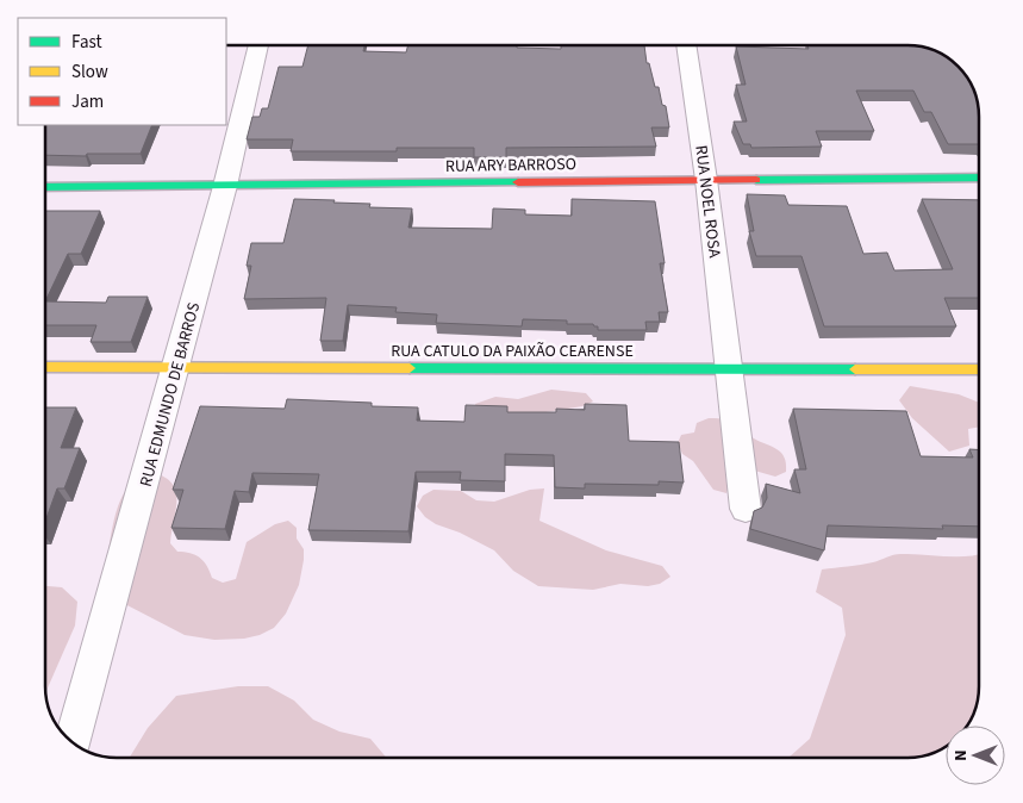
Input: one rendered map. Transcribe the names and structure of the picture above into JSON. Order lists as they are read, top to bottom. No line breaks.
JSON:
{"streets":{"street":["RUA ARY BARROSO","RUA NOEL ROSA","RUA CATULO DA PAIXÃO CEARENSE","RUA EDMUNDO DE BARROS"]},"crossings":[["RUA ARY BARROSO","RUA NOEL ROSA"],["RUA ARY BARROSO","RUA EDMUNDO DE BARROS"],["RUA NOEL ROSA","RUA CATULO DA PAIXÃO CEARENSE"],["RUA CATULO DA PAIXÃO CEARENSE","RUA EDMUNDO DE BARROS"]],"legend":["Fast","Slow","Jam"],"north":"left"}
